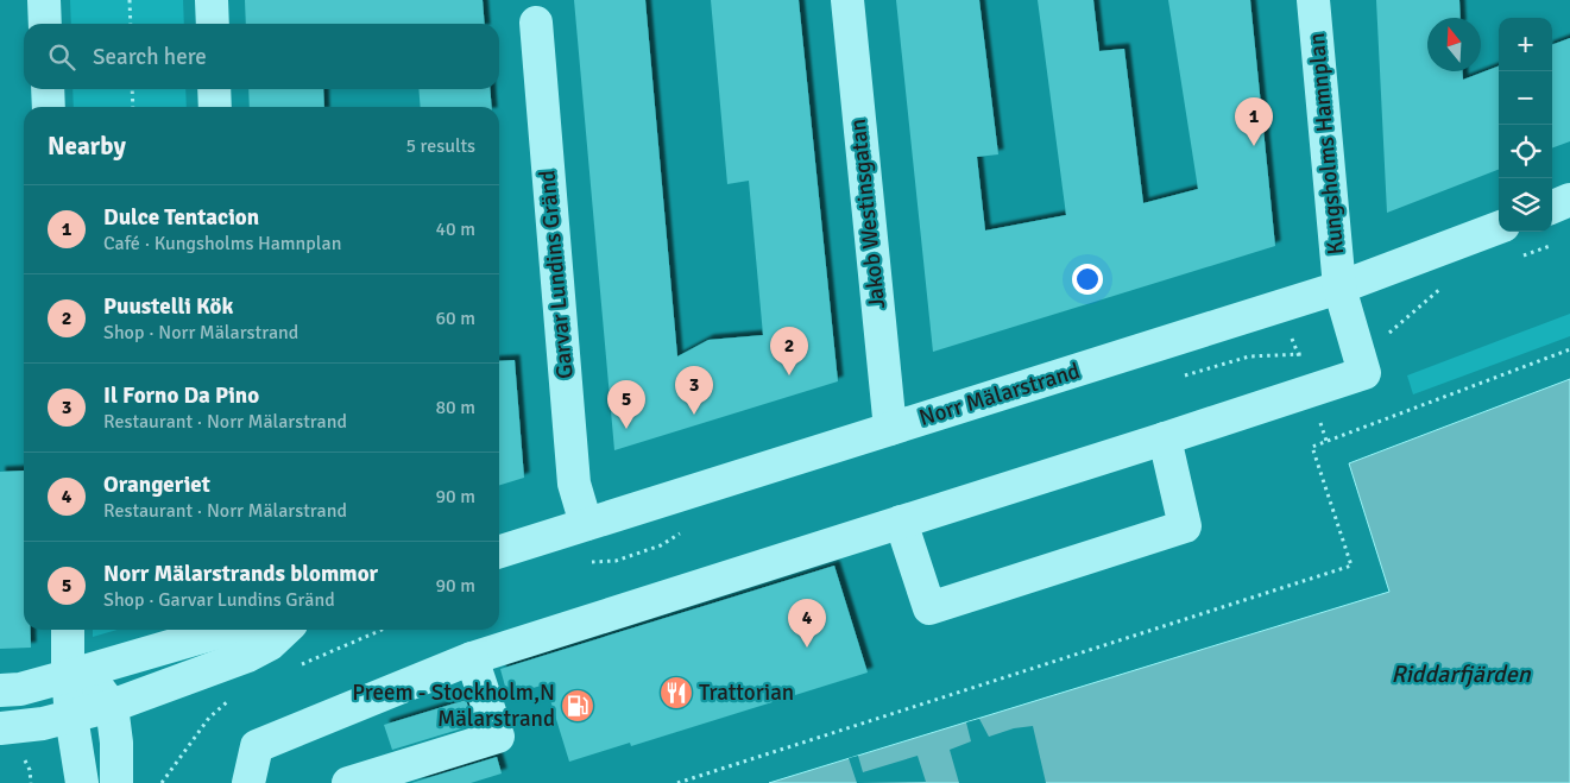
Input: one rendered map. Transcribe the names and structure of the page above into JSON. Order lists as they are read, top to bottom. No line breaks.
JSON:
{"streets":{"street":["Kungsholms Hamnplan","Jakob Westinsgatan","Garvar Lundins Gränd","Norr Mälarstrand"]},"crossings":[["Kungsholms Hamnplan","Norr Mälarstrand"],["Jakob Westinsgatan","Norr Mälarstrand"],["Garvar Lundins Gränd","Norr Mälarstrand"]],"water":["Riddarfjärden"],"places":{"restaurant":["Trattorian"],"fuel station":["Preem - Stockholm,N Mälarstrand"]},"north":"top","page":{"map_buttons":["+","−"],"search":"Search here","pins":["1","2","3","5","4"],"heading":["Nearby","5 results"],"list":[{"mark":"1","name":"Dulce Tentacion","note":"Café · Kungsholms Hamnplan","value":"40 m"},{"mark":"2","name":"Puustelli Kök","note":"Shop · Norr Mälarstrand","value":"60 m"},{"mark":"3","name":"Il Forno Da Pino","note":"Restaurant · Norr Mälarstrand","value":"80 m"},{"mark":"4","name":"Orangeriet","note":"Restaurant · Norr Mälarstrand","value":"90 m"},{"mark":"5","name":"Norr Mälarstrands blommor","note":"Shop · Garvar Lundins Gränd","value":"90 m"}]}}
